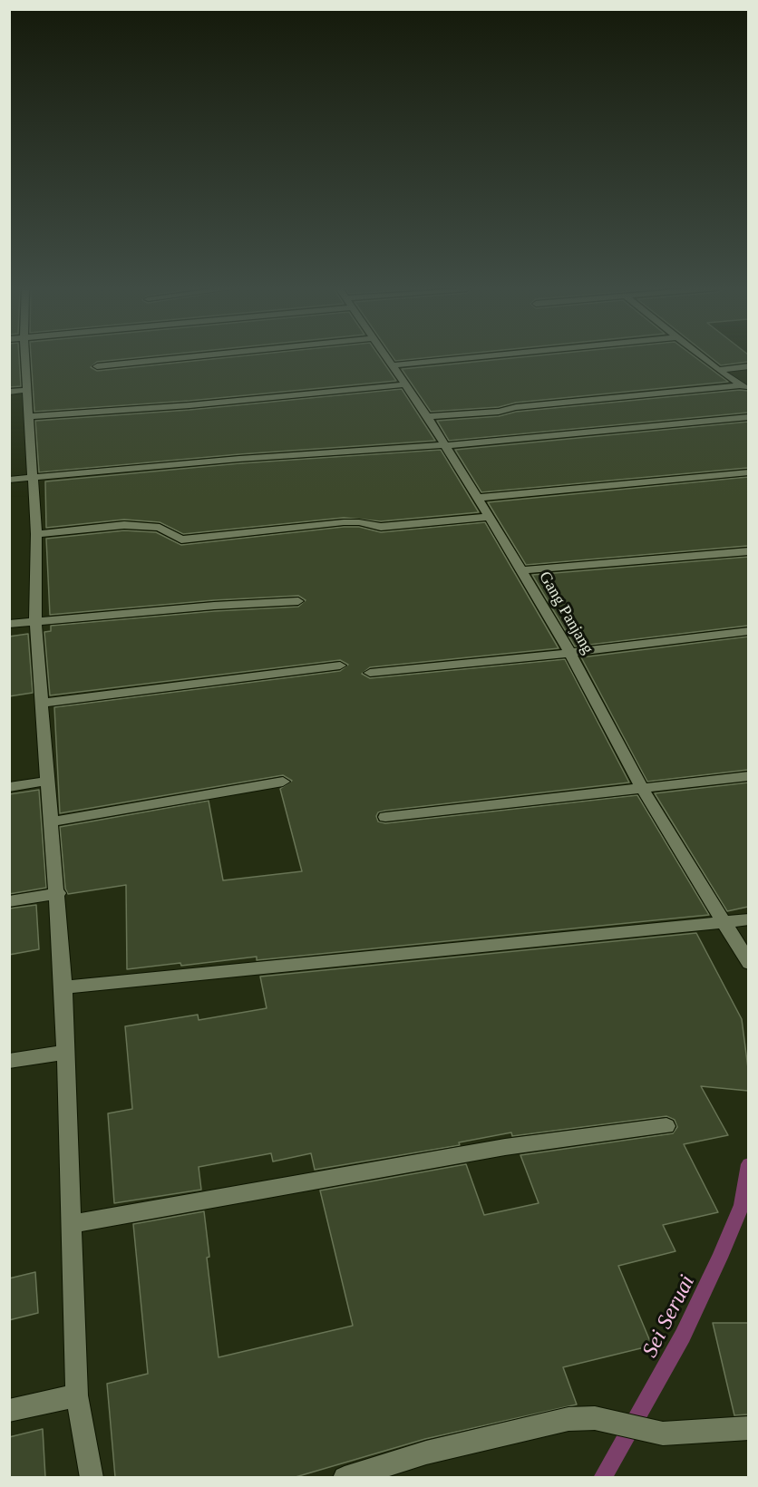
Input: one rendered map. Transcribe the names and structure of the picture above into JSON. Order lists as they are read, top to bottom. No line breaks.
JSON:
{"streets":{"street":["Gang Panjang"]},"water":["Sei Seruai"]}
